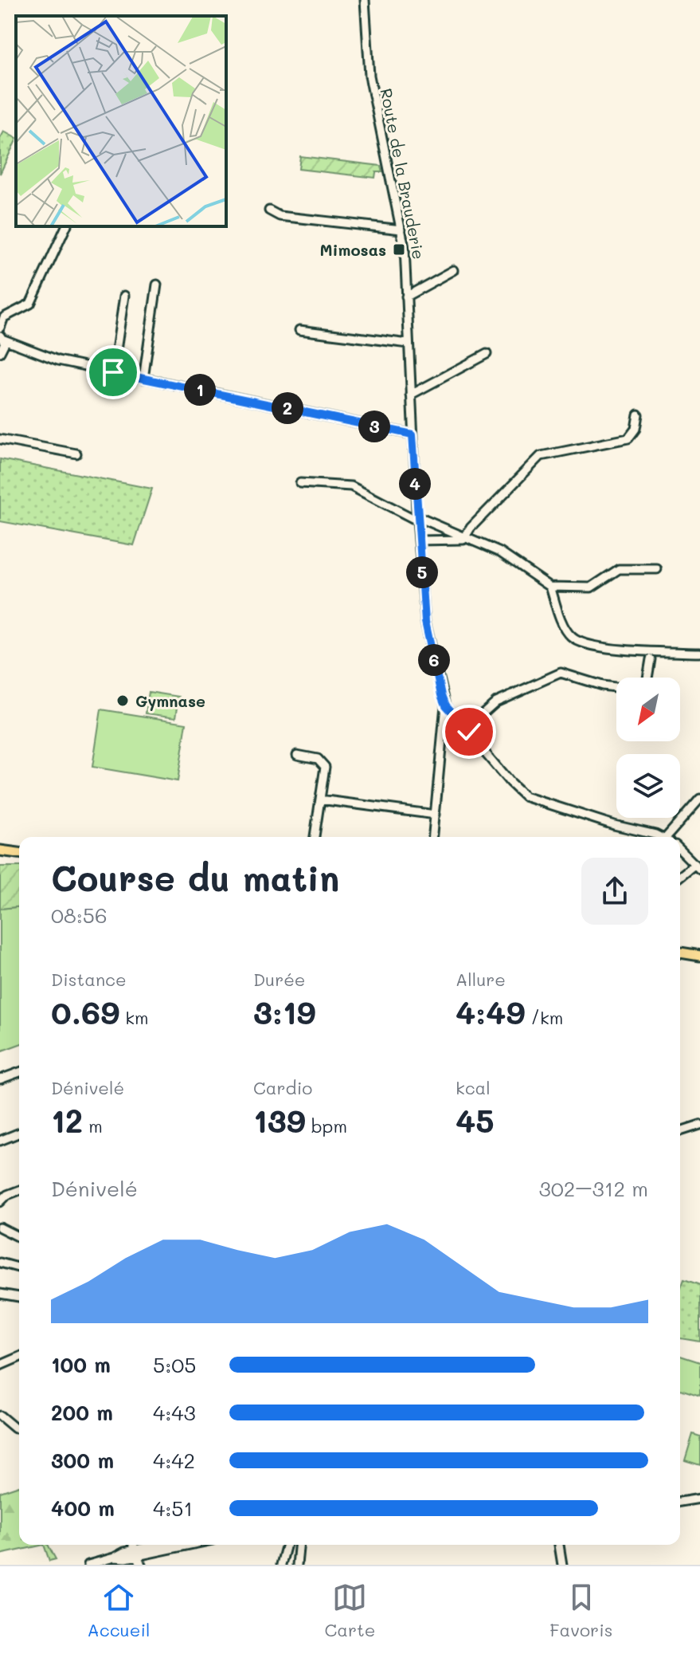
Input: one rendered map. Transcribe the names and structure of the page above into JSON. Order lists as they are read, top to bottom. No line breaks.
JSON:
{"streets":{"street":["Route de la Brauderie"]},"places":{"transit":["Mimosas"],"other":["Gymnase"]},"north":"bottom left","page":{"pins":["1","2","3","4","5","6"],"heading":["Course du matin","08:56"],"stats":[["Distance","0.69 km"],["Durée","3:19"],["Allure","4:49 /km"],["Dénivelé","12 m"],["Cardio","139 bpm"],["kcal","45"]],"chart":["Dénivelé","302–312 m"],"list":[{"name":"100 m","note":"5:05"},{"name":"200 m","note":"4:43"},{"name":"300 m","note":"4:42"},{"name":"400 m","note":"4:51"}],"tabs":["Accueil","Carte","Favoris"]}}
